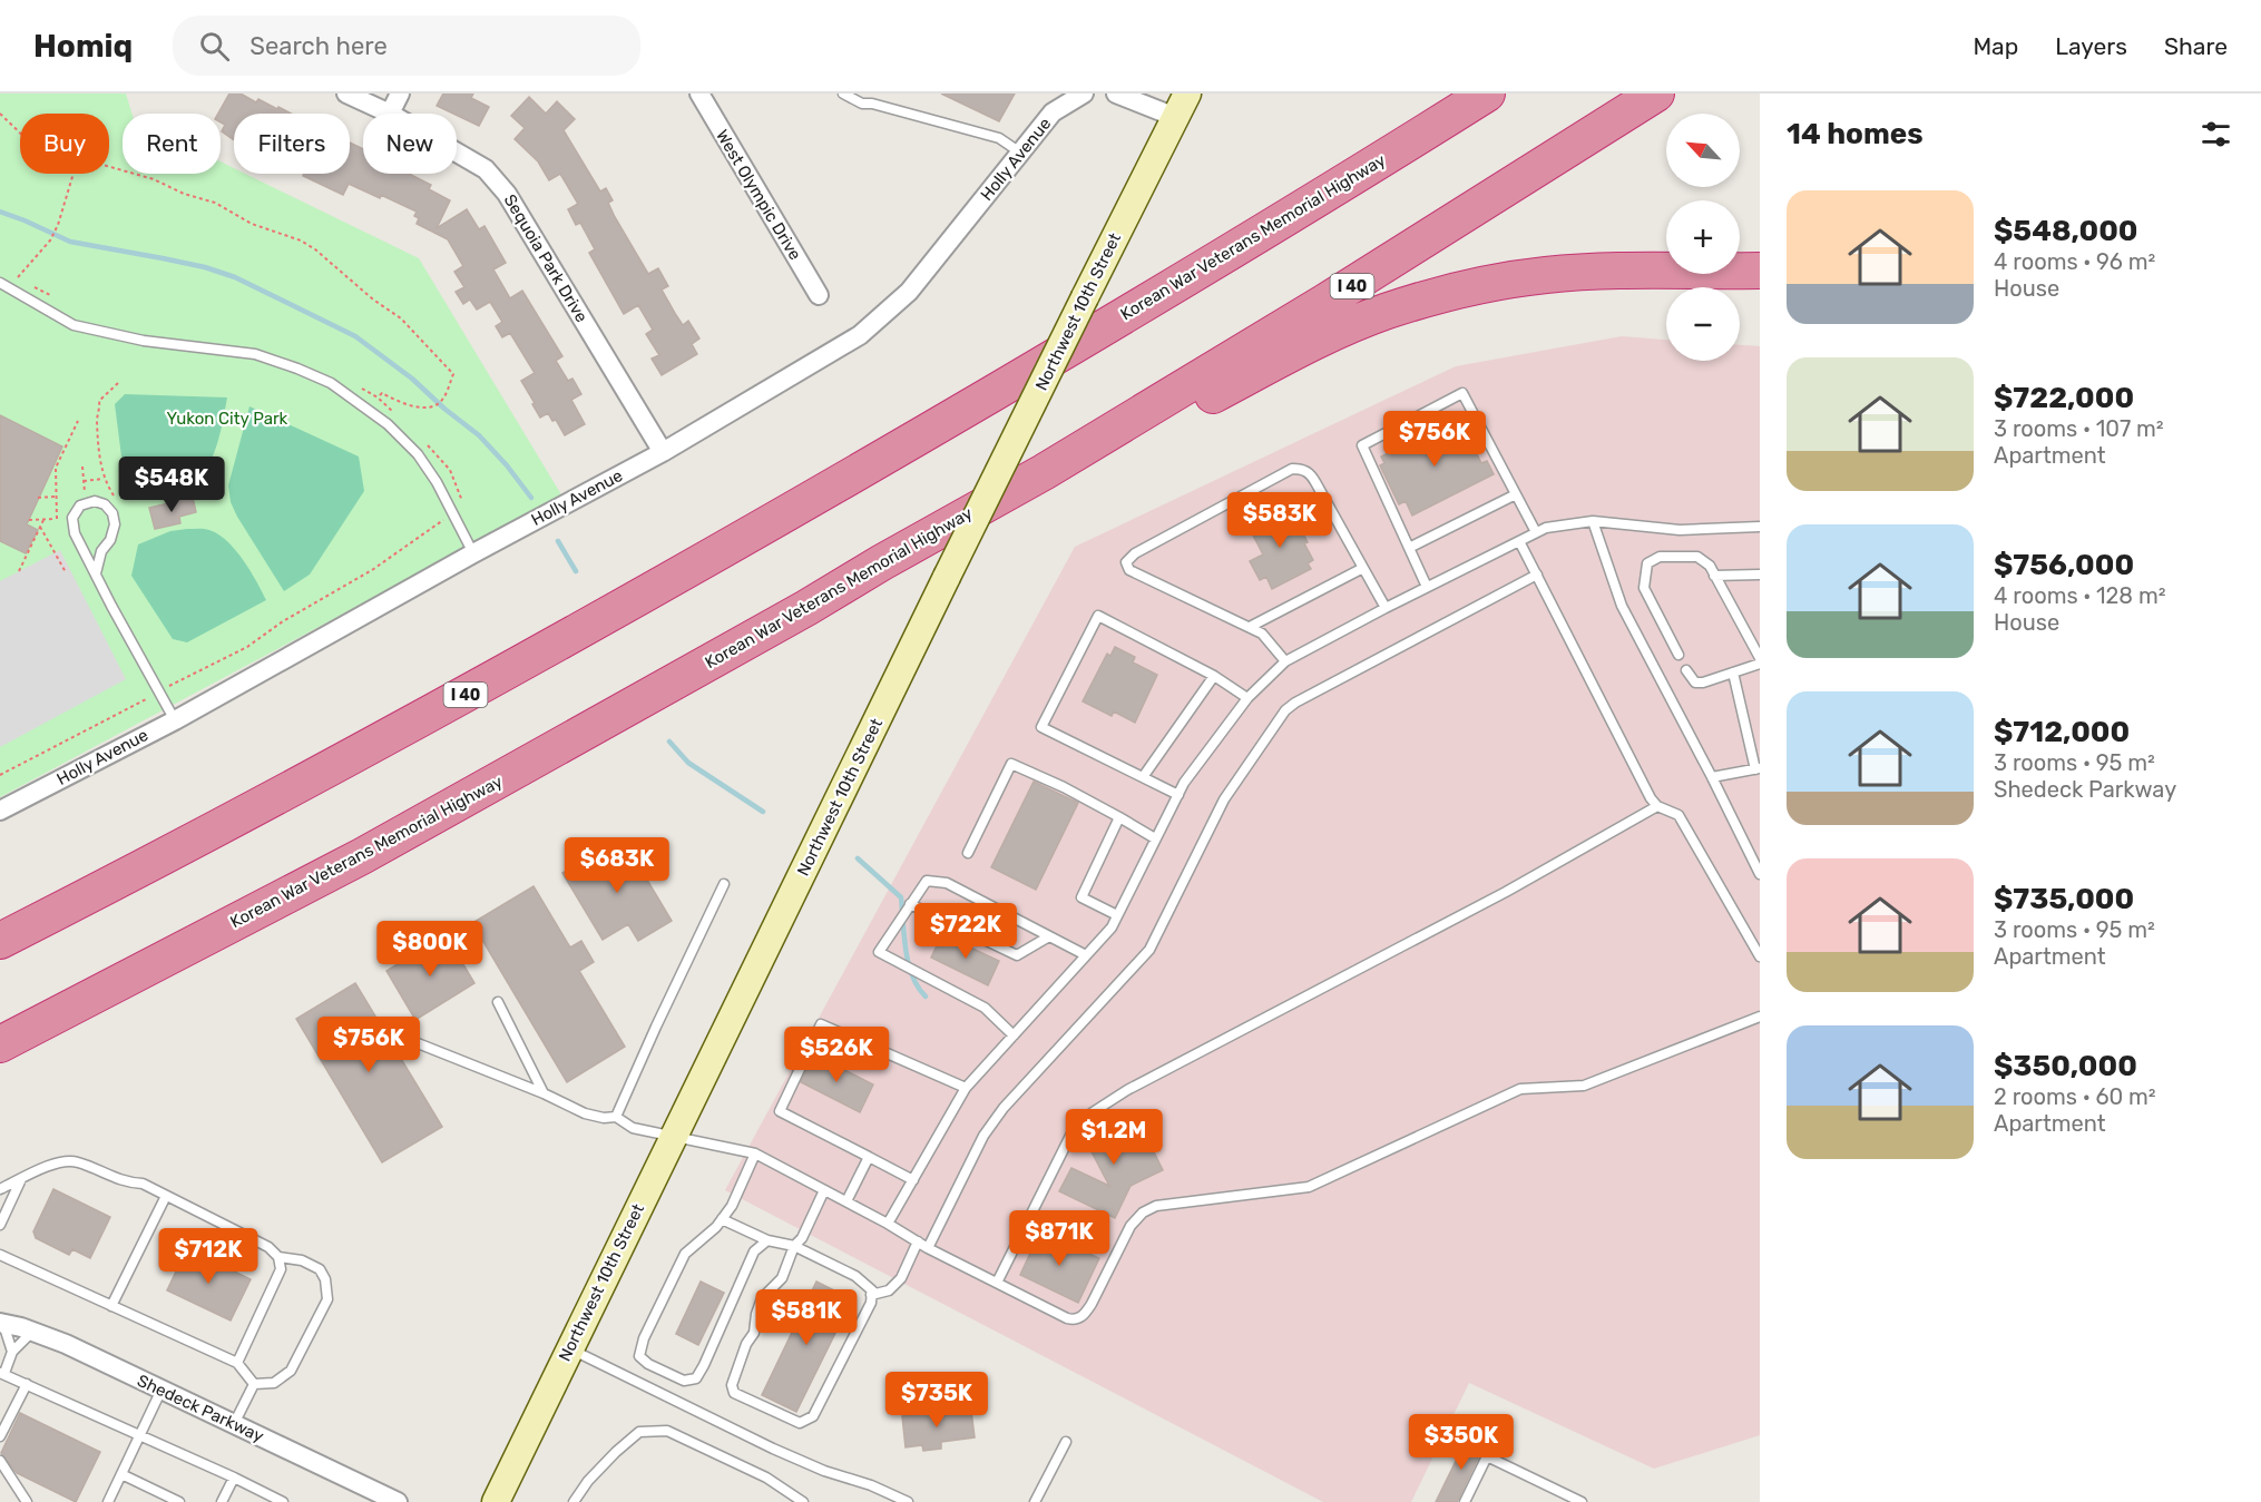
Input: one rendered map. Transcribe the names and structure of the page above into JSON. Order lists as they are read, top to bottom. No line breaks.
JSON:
{"streets":{"highway":["Korean War Veterans Memorial Highway","I 40"],"main road":["Northwest 10th Street"],"street":["Holly Avenue","West Olympic Drive","Sequoia Park Drive","Shedeck Parkway"]},"crossings":[["Holly Avenue","Sequoia Park Drive"]],"parks":["Yukon City Park"],"north":"top left","page":{"header":"Homiq","search":"Search here","nav":["Map","Layers","Share"],"heading":"14 homes","map_buttons":["+","−"],"chip":["Buy","Rent","Filters","New"],"list":[{"name":"$548,000","note":"4 rooms · 96 m² · House"},{"name":"$722,000","note":"3 rooms · 107 m² · Apartment"},{"name":"$756,000","note":"4 rooms · 128 m² · House"},{"name":"$712,000","note":"3 rooms · 95 m² · Shedeck Parkway"},{"name":"$735,000","note":"3 rooms · 95 m² · Apartment"},{"name":"$350,000","note":"2 rooms · 60 m² · Apartment"}],"price":["$756K","$548K","$583K","$683K","$722K","$800K","$756K","$526K","$1.2M","$871K","$712K","$581K","$735K","$350K"]}}
